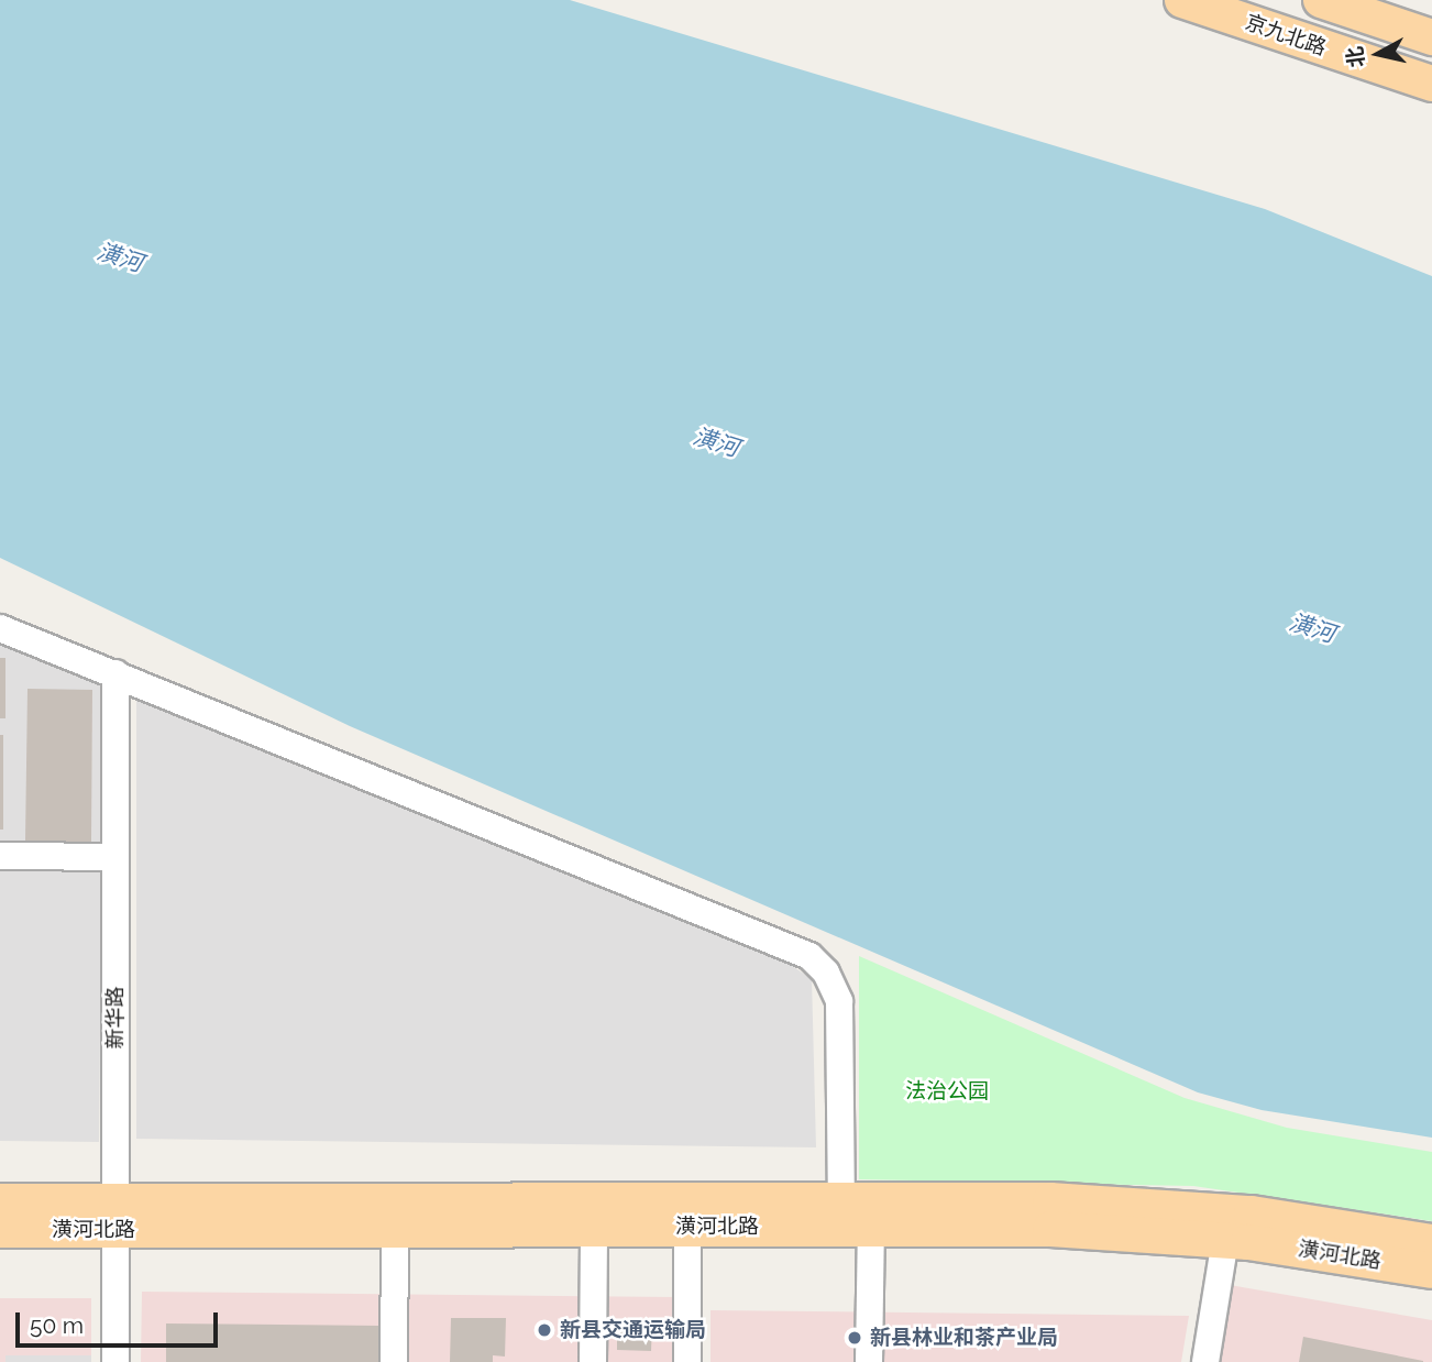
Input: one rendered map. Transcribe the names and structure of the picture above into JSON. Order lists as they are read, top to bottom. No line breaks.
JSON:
{"streets":{"main road":["京九北路","潢河北路"],"street":["新华路"]},"crossings":[["新华路","潢河北路"]],"water":["潢河"],"parks":["法治公园"],"places":["新县交通运输局","新县林业和茶产业局"],"scale_bar":"50 m","north":"left"}
